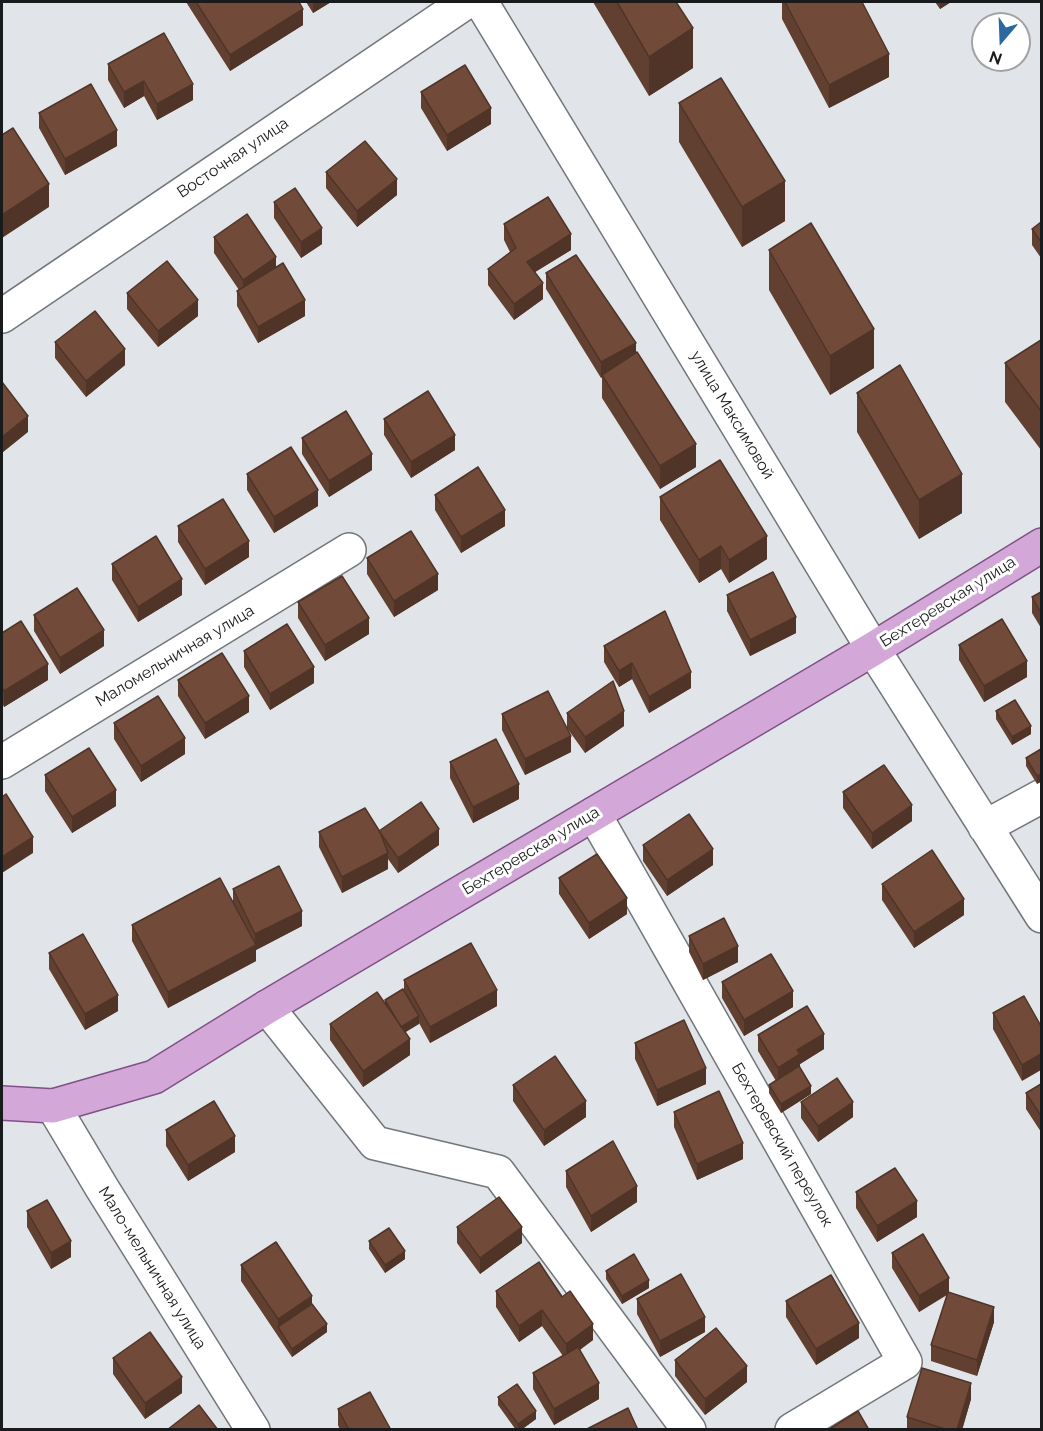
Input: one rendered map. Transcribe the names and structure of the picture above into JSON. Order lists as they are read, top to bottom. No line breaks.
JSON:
{"streets":{"main road":["Бехтеревская улица"],"street":["Восточная улица","улица Максимовой","Маломельничная улица","Бехтеревский переулок","Мало-мельничная улица"]},"crossings":[["улица Максимовой","Бехтеревская улица"],["Бехтеревская улица","Бехтеревский переулок"],["Бехтеревская улица","Мало-мельничная улица"]],"north":"bottom"}
